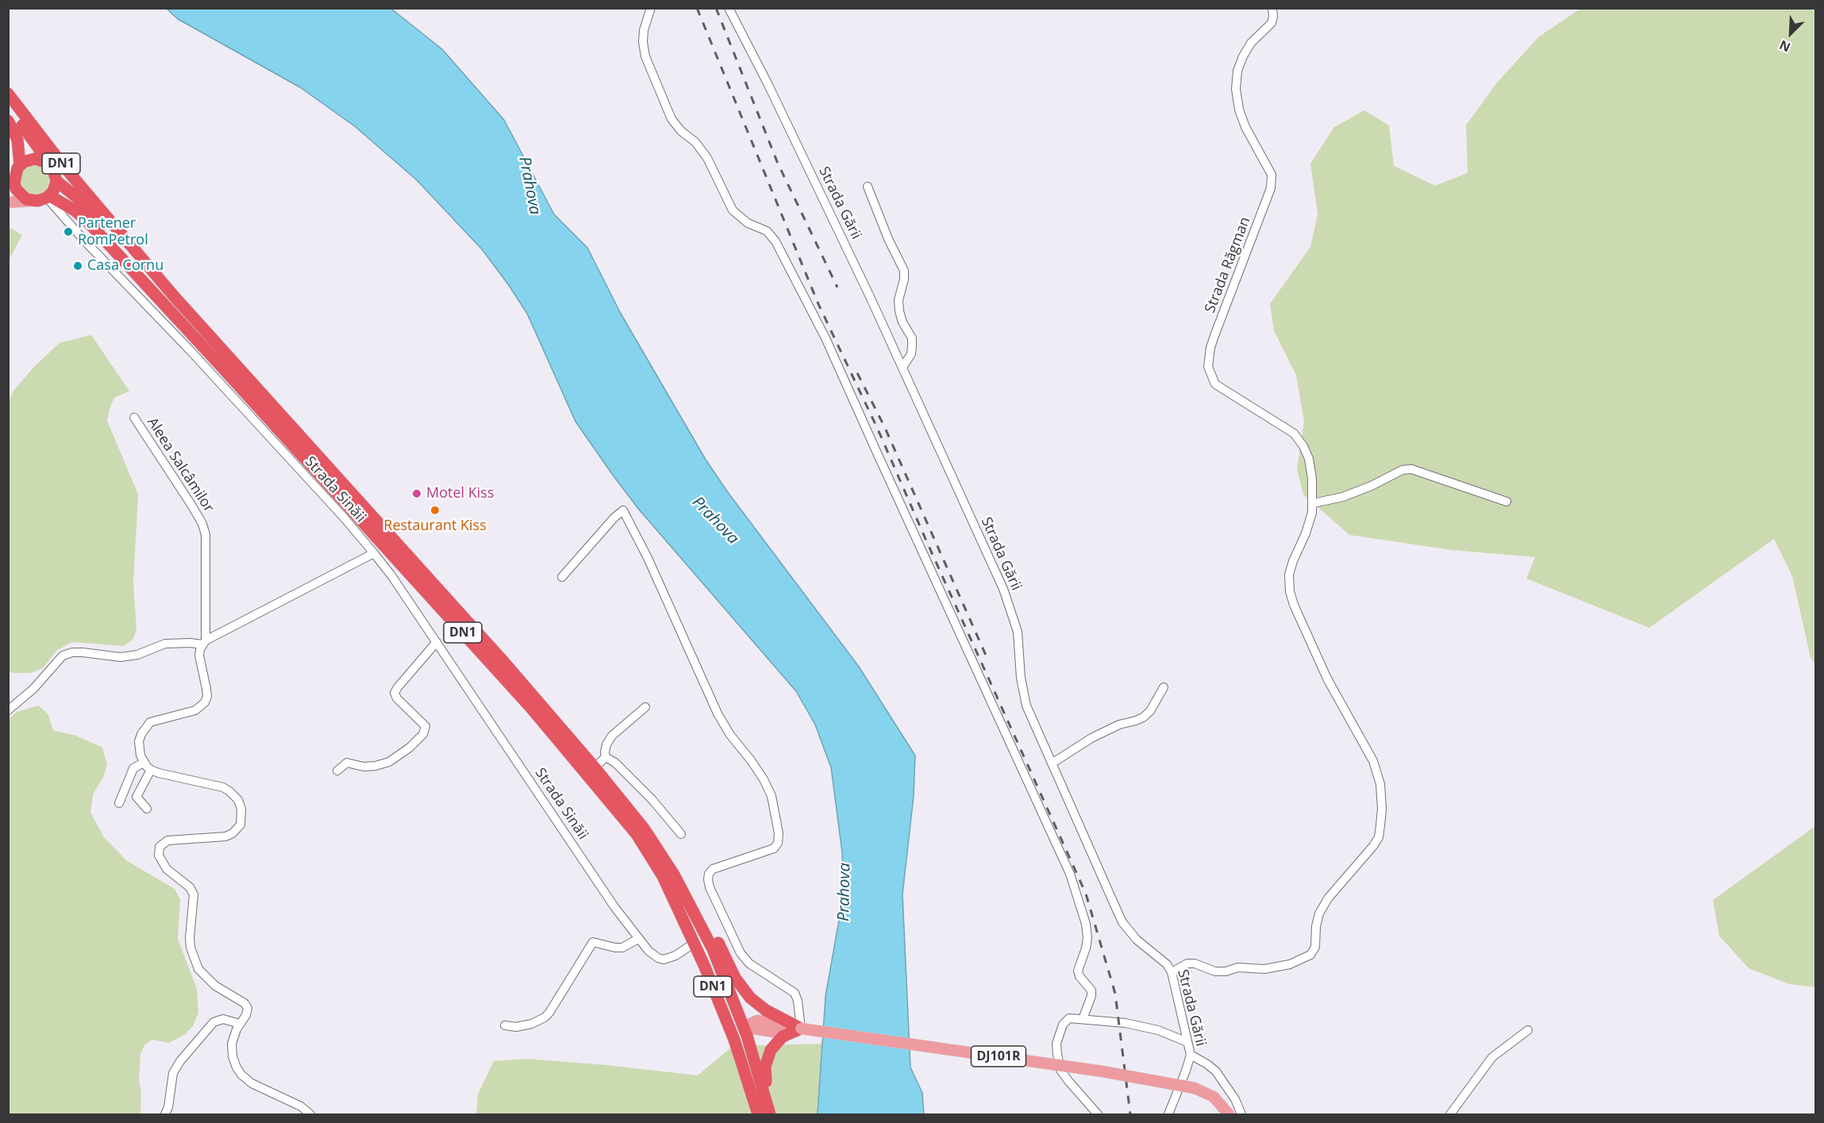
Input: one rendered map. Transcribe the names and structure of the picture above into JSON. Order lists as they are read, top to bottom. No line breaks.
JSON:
{"streets":{"highway":["DN1"],"main road":["DJ101R"],"street":["Strada Gării","Strada Răgman","Aleea Salcâmilor","Strada Sinăii"]},"crossings":[["DN1","Strada Sinăii"],["DN1","DJ101R"],["Strada Gării","Strada Răgman"]],"water":["Prahova"],"places":["Partener RomPetrol","Casa Cornu","Motel Kiss","Restaurant Kiss"],"north":"bottom left"}
